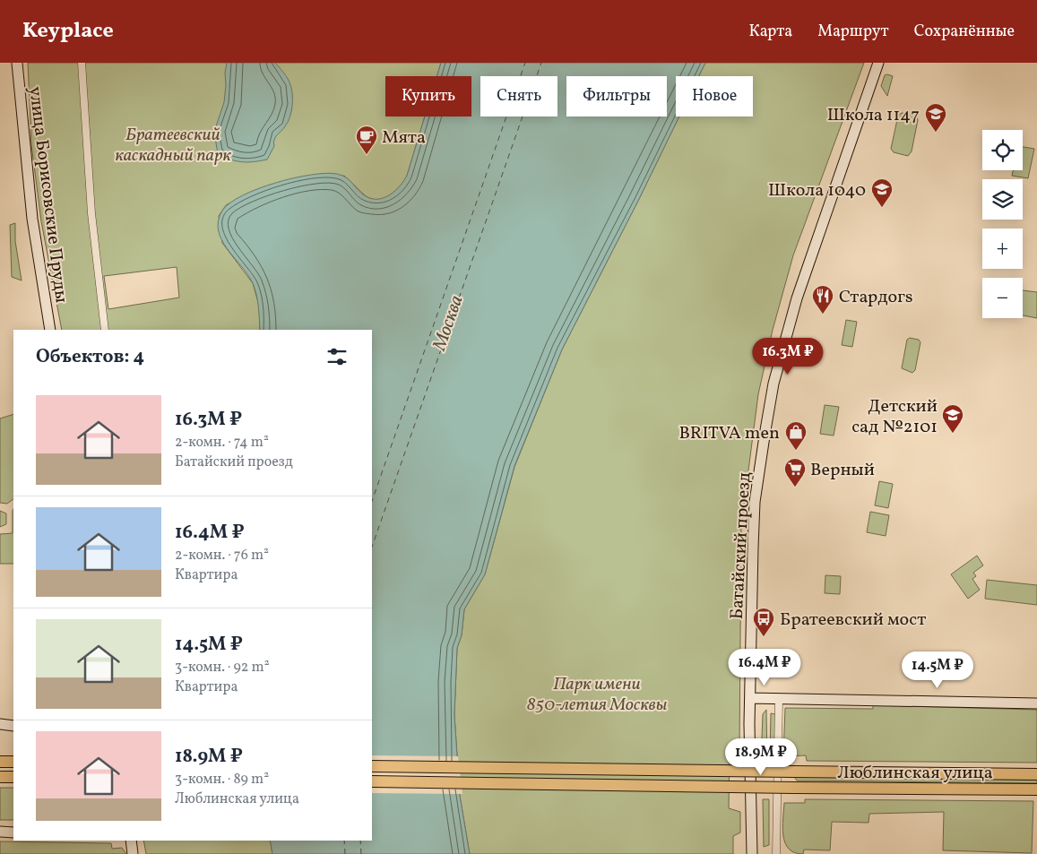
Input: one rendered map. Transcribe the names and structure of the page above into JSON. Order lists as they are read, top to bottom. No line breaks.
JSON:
{"streets":{"main road":["улица Борисовские Пруды","Батайский проезд","Люблинская улица"]},"water":["Москва"],"parks":["Братеевский каскадный парк","Парк имени 850-летия Москвы"],"places":{"school or university":["Школа 1147","Школа 1040","Детский сад №2101"],"cafe":["Мята"],"restaurant":["Стардогs"],"shop":["BRITVA men"],"supermarket":["Верный"],"bus stop":["Братеевский мост"]},"page":{"header":"Keyplace","nav":["Карта","Маршрут","Сохранённые"],"chip":["Купить","Снять","Фильтры","Новое"],"map_buttons":["+","−"],"heading":"Объектов: 4","price":["16.3M ₽","16.4M ₽","14.5M ₽","18.9M ₽"],"list":[{"name":"16.3M ₽","note":"2-комн. · 74 m² · Батайский проезд"},{"name":"16.4M ₽","note":"2-комн. · 76 m² · Квартира"},{"name":"14.5M ₽","note":"3-комн. · 92 m² · Квартира"},{"name":"18.9M ₽","note":"3-комн. · 89 m² · Люблинская улица"}]}}
